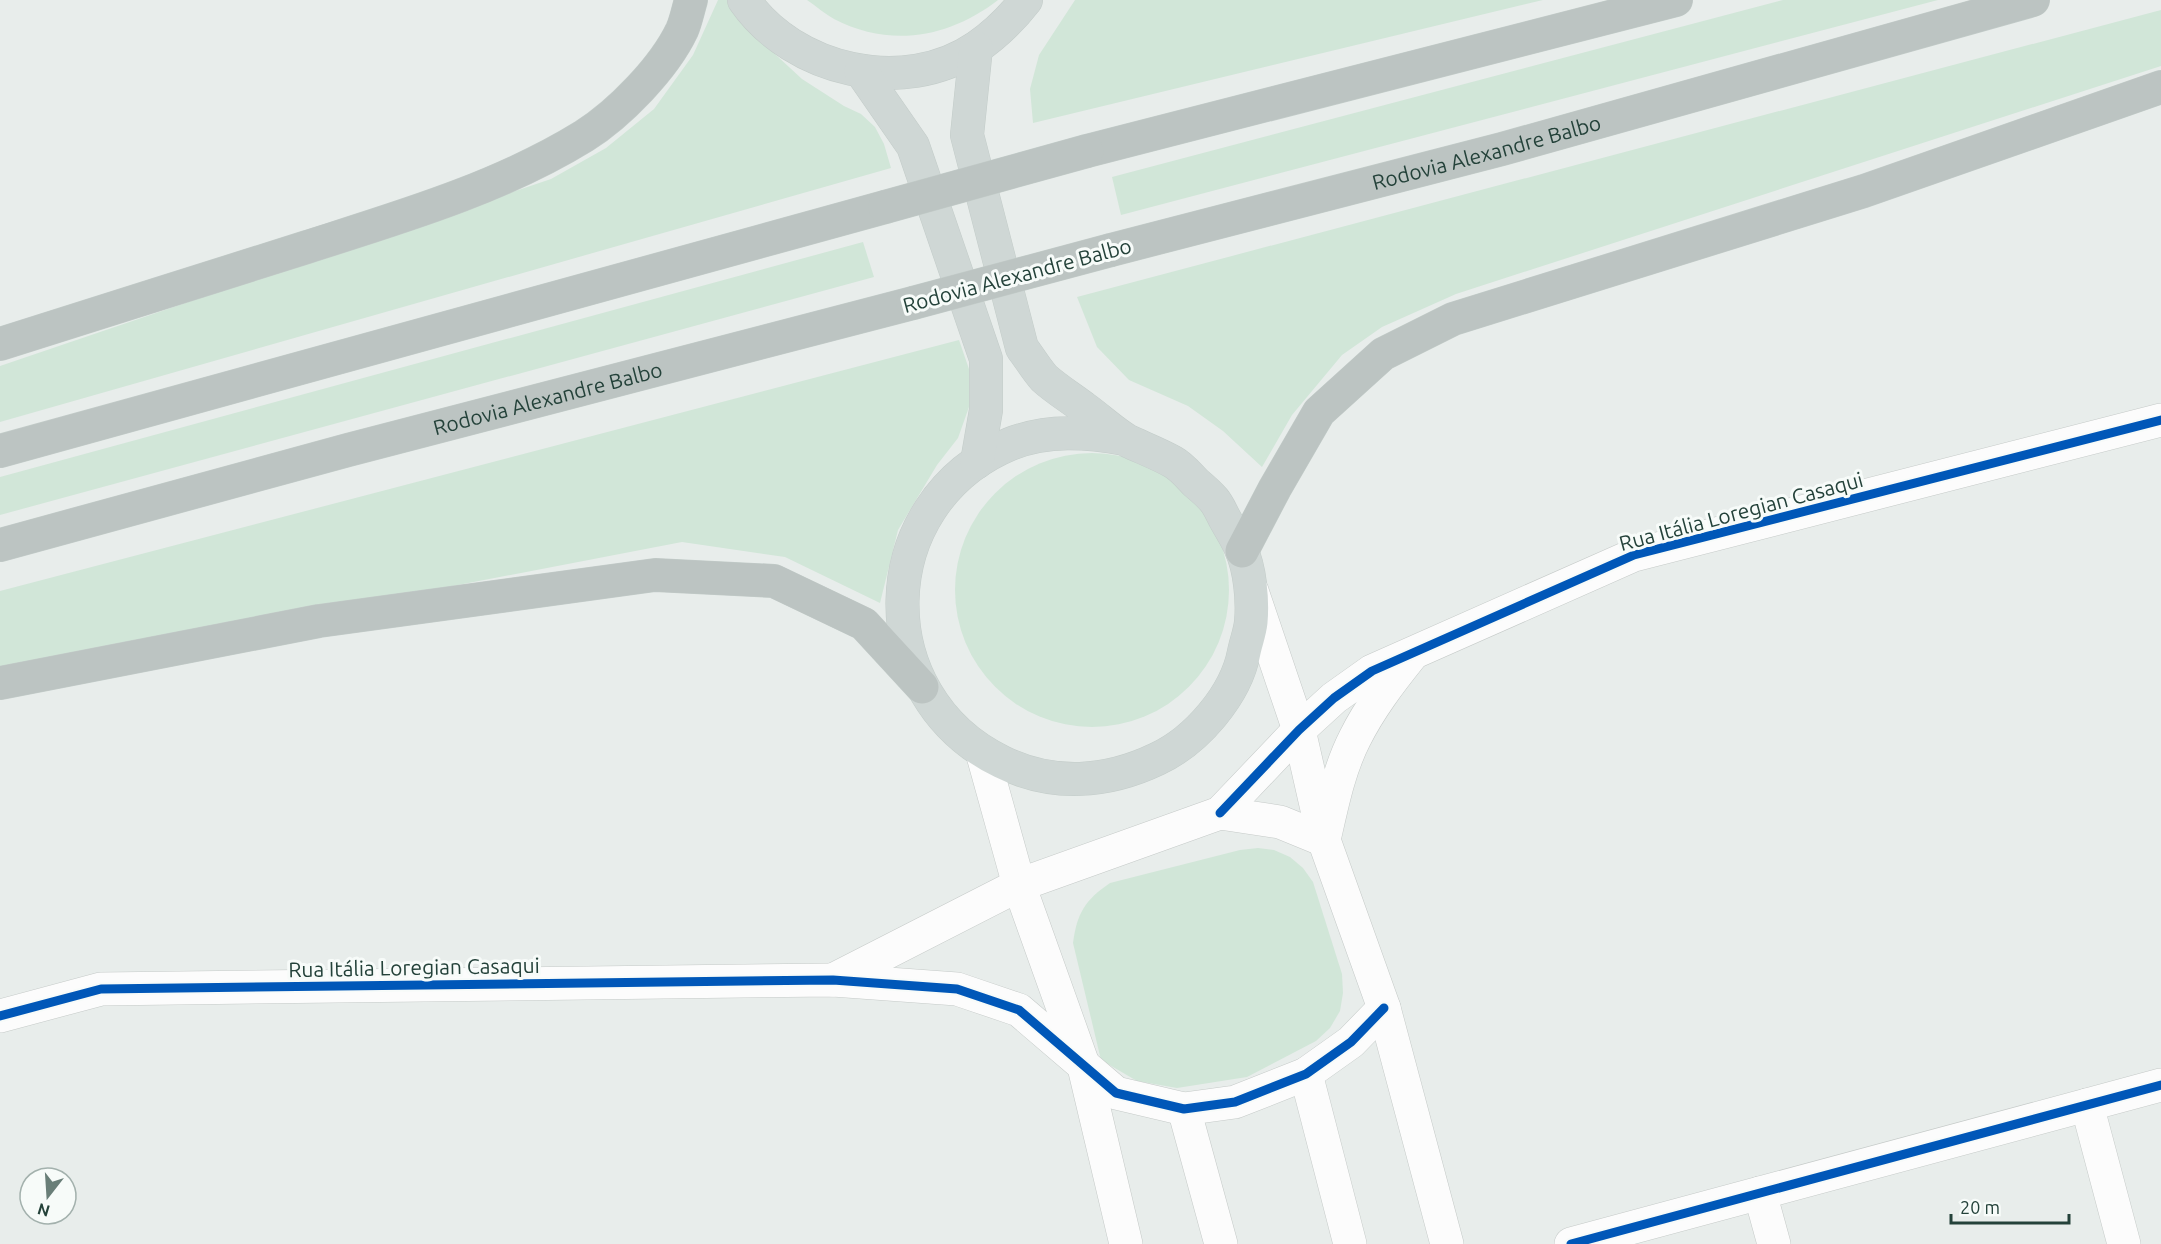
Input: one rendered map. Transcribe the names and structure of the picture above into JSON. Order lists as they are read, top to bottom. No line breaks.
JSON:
{"streets":{"highway":["Rodovia Alexandre Balbo"],"street":["Rua Itália Loregian Casaqui"]},"scale_bar":"20 m","north":"bottom"}
